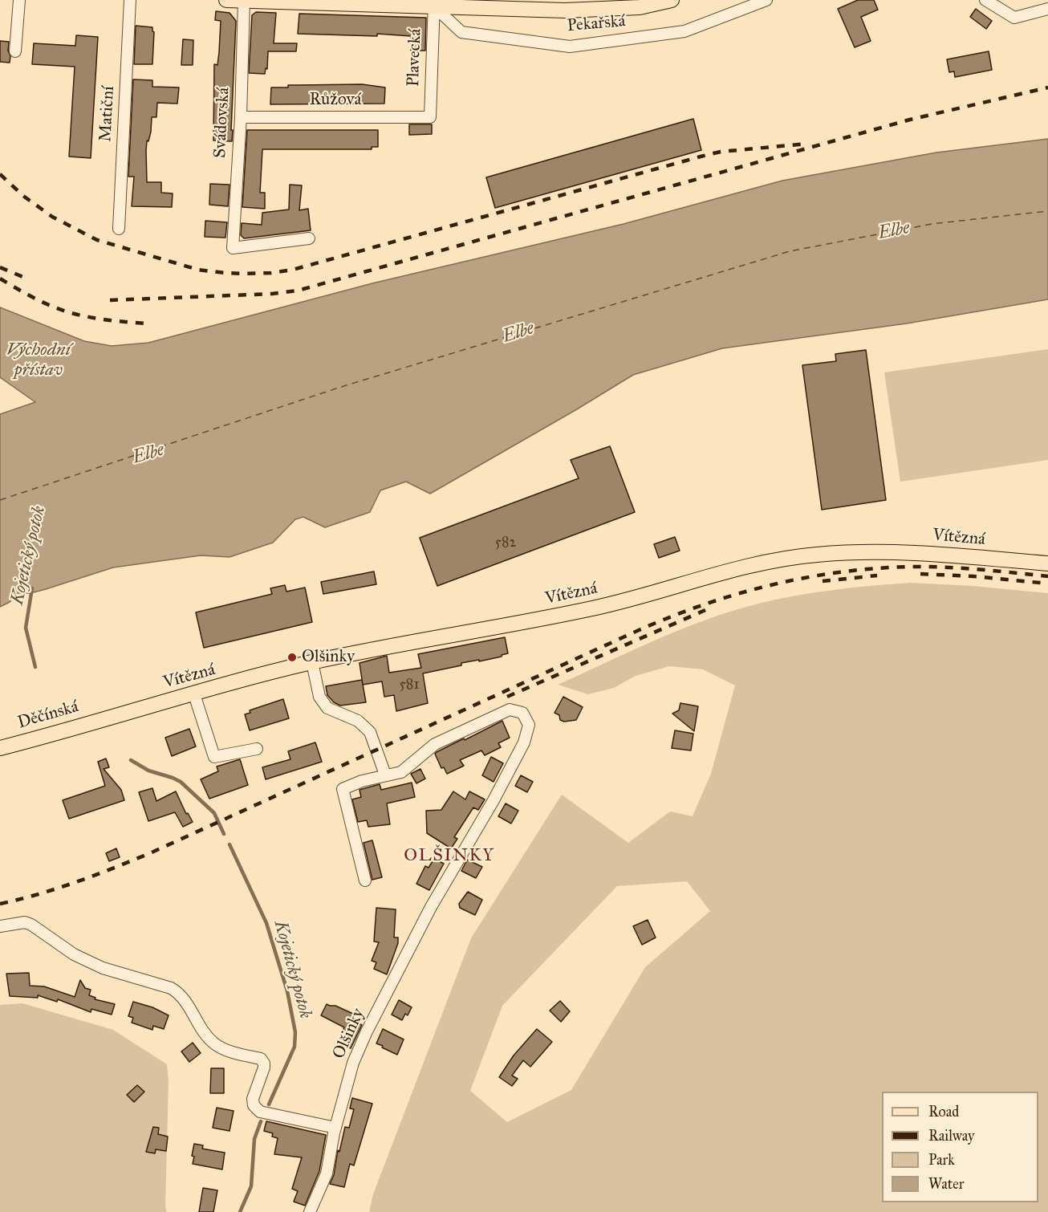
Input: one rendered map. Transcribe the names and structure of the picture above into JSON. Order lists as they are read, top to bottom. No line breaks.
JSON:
{"streets":{"main road":["Pekařská","Vítězná","Děčínská"],"street":["Plavecká","Růžová","Matiční","Svádovská","Olšinky"]},"crossings":[["Pekařská","Plavecká"],["Pekařská","Svádovská"],["Plavecká","Růžová"],["Růžová","Svádovská"],["Vítězná","Děčínská"]],"districts":["OLŠINKY"],"water":["Elbe","Východní přístav","Kojetický potok"],"places":["Olšinky"],"house_numbers":["582","581"],"legend":["Road","Railway","Park","Water"]}
